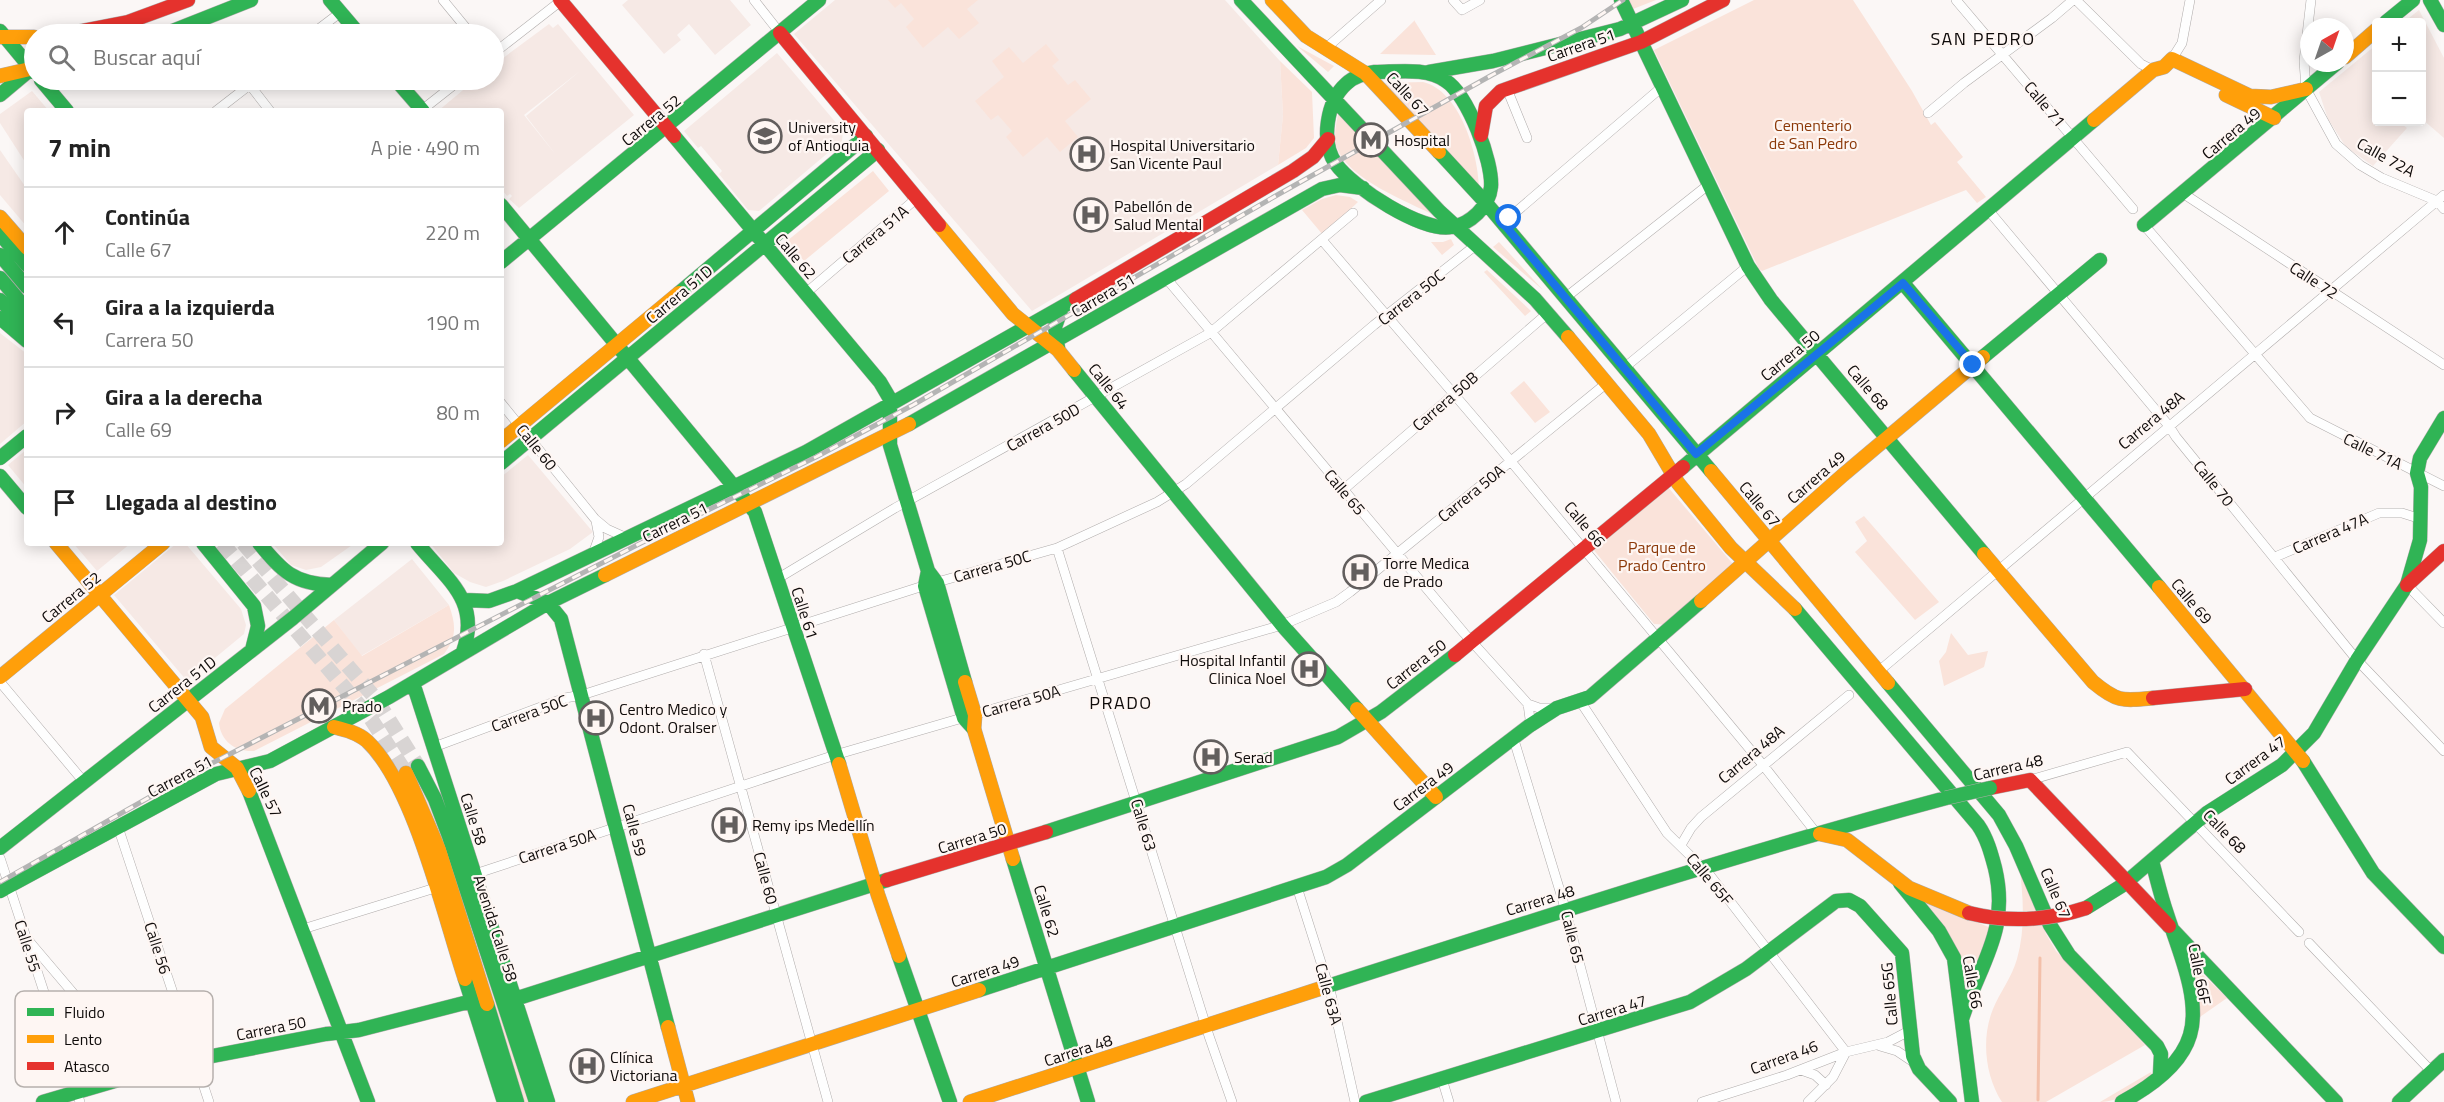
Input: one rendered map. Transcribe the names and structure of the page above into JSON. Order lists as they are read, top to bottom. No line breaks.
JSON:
{"streets":{"main road":["Carrera 51","Calle 67","Carrera 52","Carrera 49","Calle 62","Carrera 51D","Carrera 50","Calle 64","Calle 68","Calle 66","Calle 69","Calle 61","Carrera 47","Carrera 48","Calle 57","Calle 58","Calle 59","Avenida Calle 58","Calle 66F","Calle 65G"],"street":["Calle 71","Calle 72A","Carrera 51A","Calle 72","Carrera 50C","Carrera 50B","Carrera 48A","Carrera 50D","Calle 60","Calle 71A","Calle 70","Calle 65","Carrera 50A","Carrera 47A","Calle 63","Calle 65F","Calle 55","Calle 56","Calle 63A","Carrera 46"]},"crossings":[["Carrera 51","Calle 62"],["Carrera 51","Calle 64"],["Carrera 51","Calle 68"],["Carrera 51","Calle 60"],["Carrera 51","Calle 65"],["Carrera 51","Calle 61"],["Carrera 51","Calle 57"],["Carrera 51","Calle 58"],["Carrera 51","Calle 59"],["Carrera 51","Calle 55"],["Carrera 51","Calle 56"],["Calle 67","Carrera 49"],["Calle 67","Carrera 50"],["Calle 67","Carrera 48A"],["Calle 67","Calle 66F"],["Calle 71","Carrera 50"],["Carrera 52","Calle 62"],["Carrera 52","Calle 64"],["Carrera 52","Calle 61"],["Carrera 52","Calle 57"],["Carrera 49","Calle 72A"],["Carrera 49","Calle 62"],["Carrera 49","Calle 72"],["Carrera 49","Calle 64"],["Carrera 49","Calle 68"],["Carrera 49","Calle 60"],["Carrera 49","Calle 70"],["Carrera 49","Calle 65"],["Carrera 49","Calle 66"],["Carrera 49","Calle 69"],["Carrera 49","Calle 61"],["Carrera 49","Calle 63"],["Carrera 49","Calle 59"],["Carrera 49","Calle 65F"],["Carrera 49","Calle 63A"],["Calle 72A","Carrera 48A"],["Carrera 51A","Calle 62"],["Carrera 51A","Calle 64"],["Calle 62","Carrera 51D"],["Calle 62","Carrera 50C"],["Calle 62","Carrera 50"],["Calle 62","Carrera 50D"],["Calle 62","Carrera 50A"],["Calle 62","Carrera 48"],["Calle 72","Carrera 48A"],["Carrera 51D","Calle 64"],["Carrera 51D","Calle 60"],["Carrera 51D","Calle 61"],["Carrera 51D","Calle 57"],["Carrera 50C","Calle 64"],["Carrera 50C","Calle 60"],["Carrera 50C","Calle 65"],["Carrera 50C","Calle 66"],["Carrera 50C","Calle 61"],["Carrera 50C","Calle 58"],["Carrera 50C","Calle 63"],["Carrera 50C","Calle 59"],["Carrera 50","Calle 64"],["Carrera 50","Calle 68"],["Carrera 50","Calle 60"],["Carrera 50","Calle 70"],["Carrera 50","Calle 65"],["Carrera 50","Calle 66"],["Carrera 50","Calle 69"],["Carrera 50","Calle 61"],["Carrera 50","Calle 57"],["Carrera 50","Calle 58"],["Carrera 50","Calle 63"],["Carrera 50","Calle 59"],["Calle 64","Carrera 50D"],["Calle 64","Carrera 50A"],["Calle 68","Carrera 48A"],["Calle 68","Calle 69"],["Calle 68","Carrera 47"],["Calle 68","Carrera 48"],["Carrera 50B","Calle 65"],["Carrera 50B","Calle 66"],["Carrera 48A","Calle 71A"],["Carrera 48A","Calle 70"],["Carrera 48A","Calle 66"],["Carrera 48A","Calle 69"],["Carrera 48A","Calle 65F"],["Carrera 50D","Calle 65"],["Carrera 50D","Calle 66"],["Carrera 50D","Calle 61"],["Calle 60","Carrera 50A"],["Calle 71A","Carrera 47"],["Calle 70","Carrera 47A"],["Calle 70","Carrera 47"],["Calle 65","Carrera 50A"],["Calle 65","Carrera 47"],["Calle 65","Carrera 48"],["Carrera 50A","Calle 66"],["Carrera 50A","Calle 61"],["Carrera 50A","Calle 58"],["Carrera 50A","Calle 63"],["Carrera 50A","Calle 59"],["Calle 66","Carrera 47"],["Calle 66","Carrera 48"],["Carrera 47A","Carrera 47"],["Calle 69","Carrera 47"],["Carrera 47","Calle 65F"],["Carrera 47","Calle 66F"],["Carrera 47","Calle 65G"],["Carrera 48","Calle 63"],["Carrera 48","Calle 65F"],["Carrera 48","Calle 63A"],["Calle 65F","Carrera 46"],["Calle 65G","Carrera 46"]],"districts":["SAN PEDRO","PRADO"],"parks":["Cementerio de San Pedro","Parque de Prado Centro"],"places":{"school or university":["University of Antioquia"],"metro station":["Hospital","Prado"],"hospital":["Hospital Universitario San Vicente Paul","Pabellón de Salud Mental","Torre Medica de Prado","Hospital Infantil Clinica Noel","Centro Medico y Odont. Oralser","Serad","Remy ips Medellín","Clínica Victoriana"]},"legend":["Fluido","Lento","Atasco"],"north":"top right","page":{"map_buttons":["+","−"],"search":"Buscar aquí","heading":["7 min","A pie · 490 m"],"list":[["Continúa","Calle 67","220 m"],["Gira a la izquierda","Carrera 50","190 m"],["Gira a la derecha","Calle 69","80 m"],"Llegada al destino"]}}
